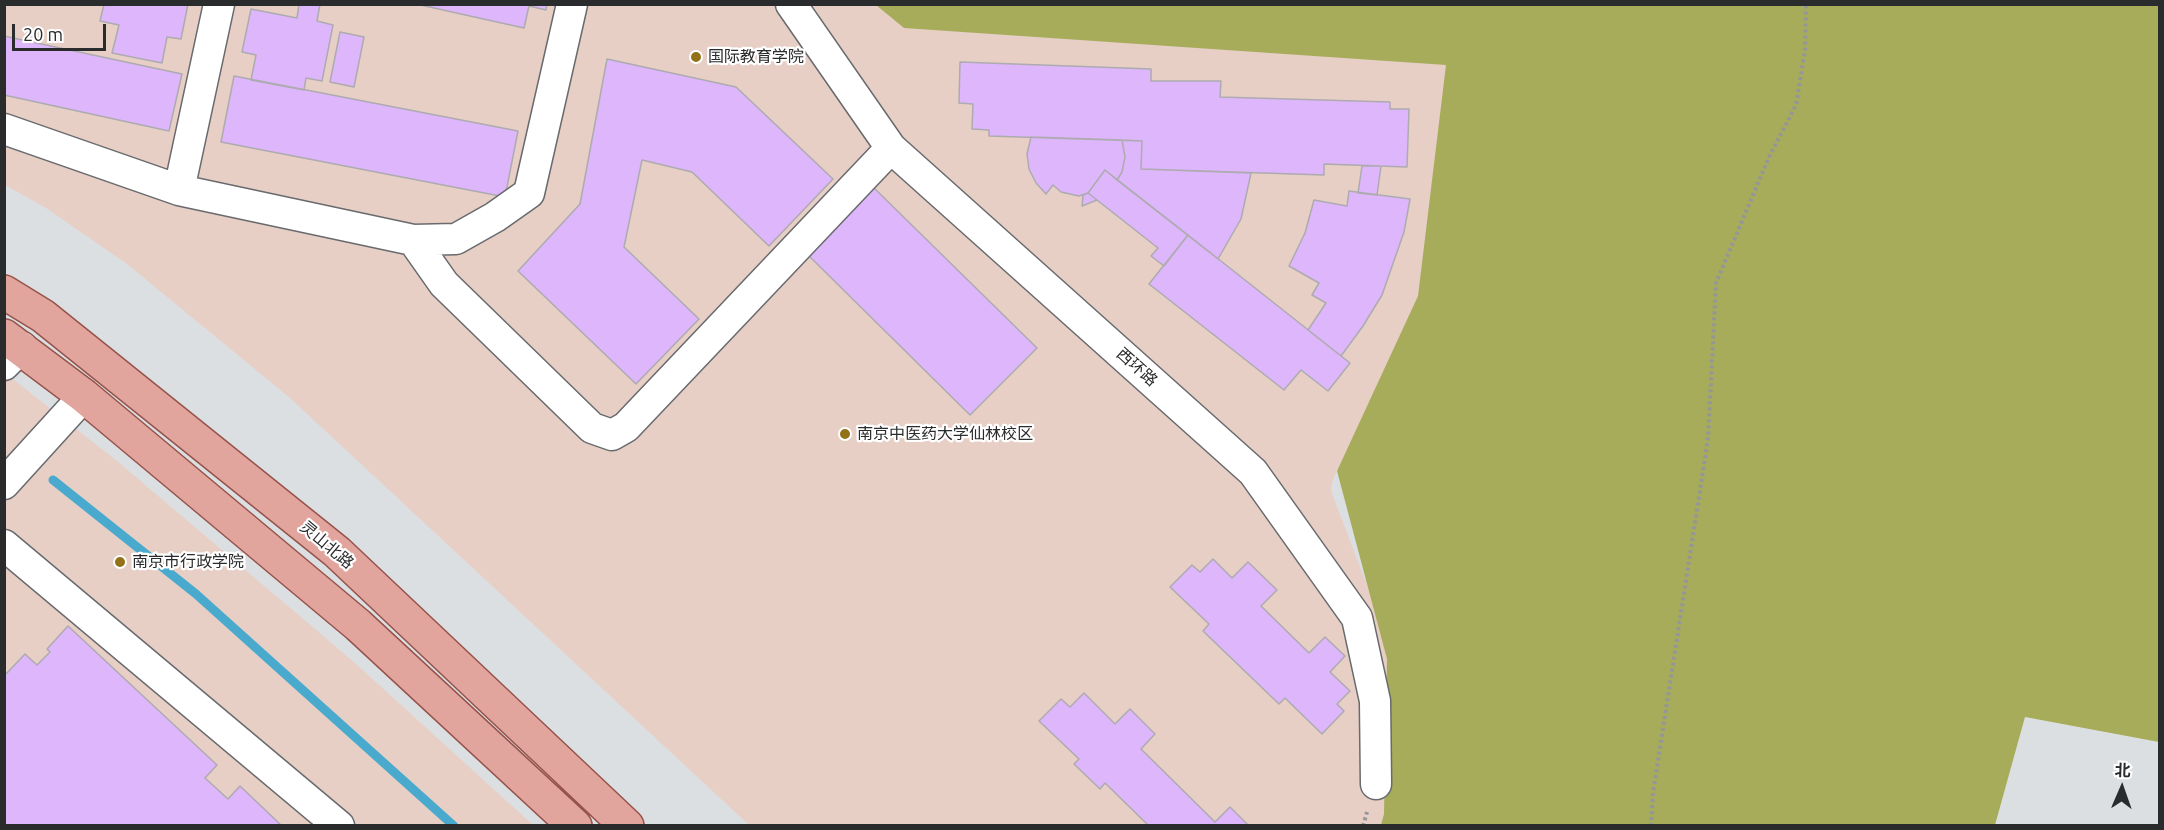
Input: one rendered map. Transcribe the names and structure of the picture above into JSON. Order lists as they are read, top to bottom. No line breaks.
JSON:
{"streets":{"main road":["灵山北路"],"lane":["西环路"]},"places":["国际教育学院","南京中医药大学仙林校区","南京市行政学院"],"scale_bar":"20 m","north":"top"}
